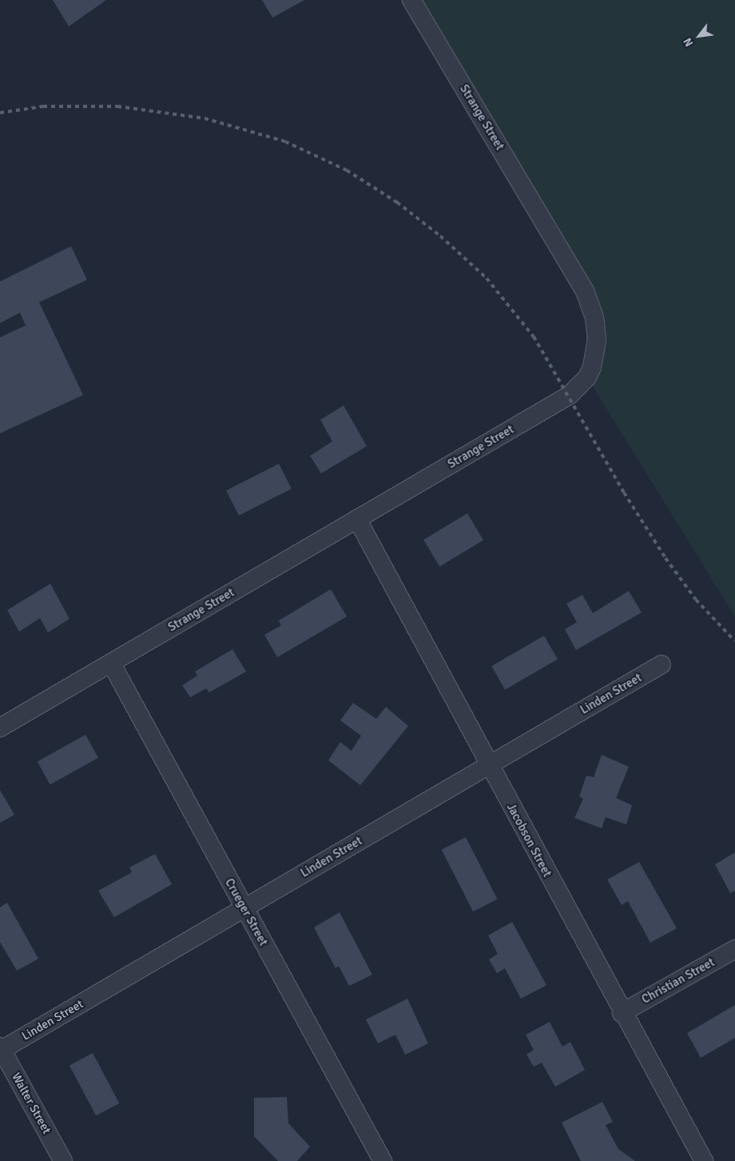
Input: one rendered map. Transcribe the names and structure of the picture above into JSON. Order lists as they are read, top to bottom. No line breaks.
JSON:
{"streets":{"street":["Strange Street","Linden Street","Jacobson Street","Crueger Street","Christian Street","Walter Street"]},"crossings":[["Strange Street","Jacobson Street"],["Strange Street","Crueger Street"],["Linden Street","Jacobson Street"],["Linden Street","Crueger Street"],["Linden Street","Walter Street"],["Jacobson Street","Christian Street"]],"north":"bottom left"}
